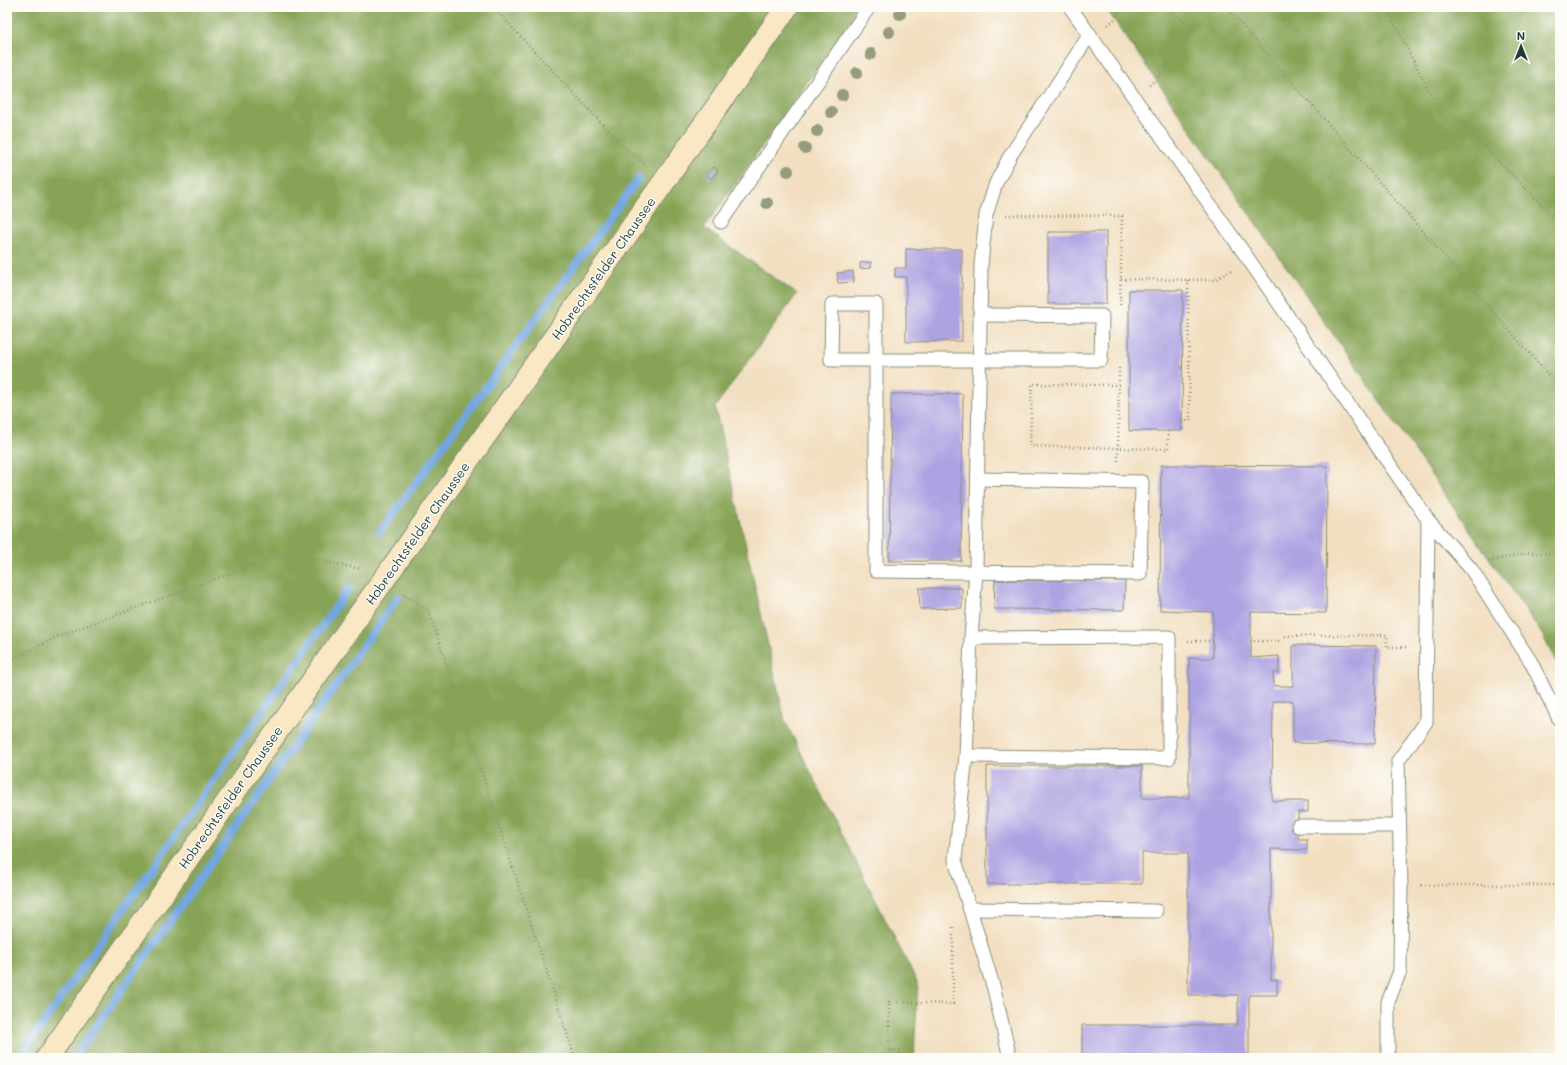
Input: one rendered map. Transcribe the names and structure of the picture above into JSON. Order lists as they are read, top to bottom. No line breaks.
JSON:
{"streets":{"main road":["Hobrechtsfelder Chaussee"]},"north":"top"}
